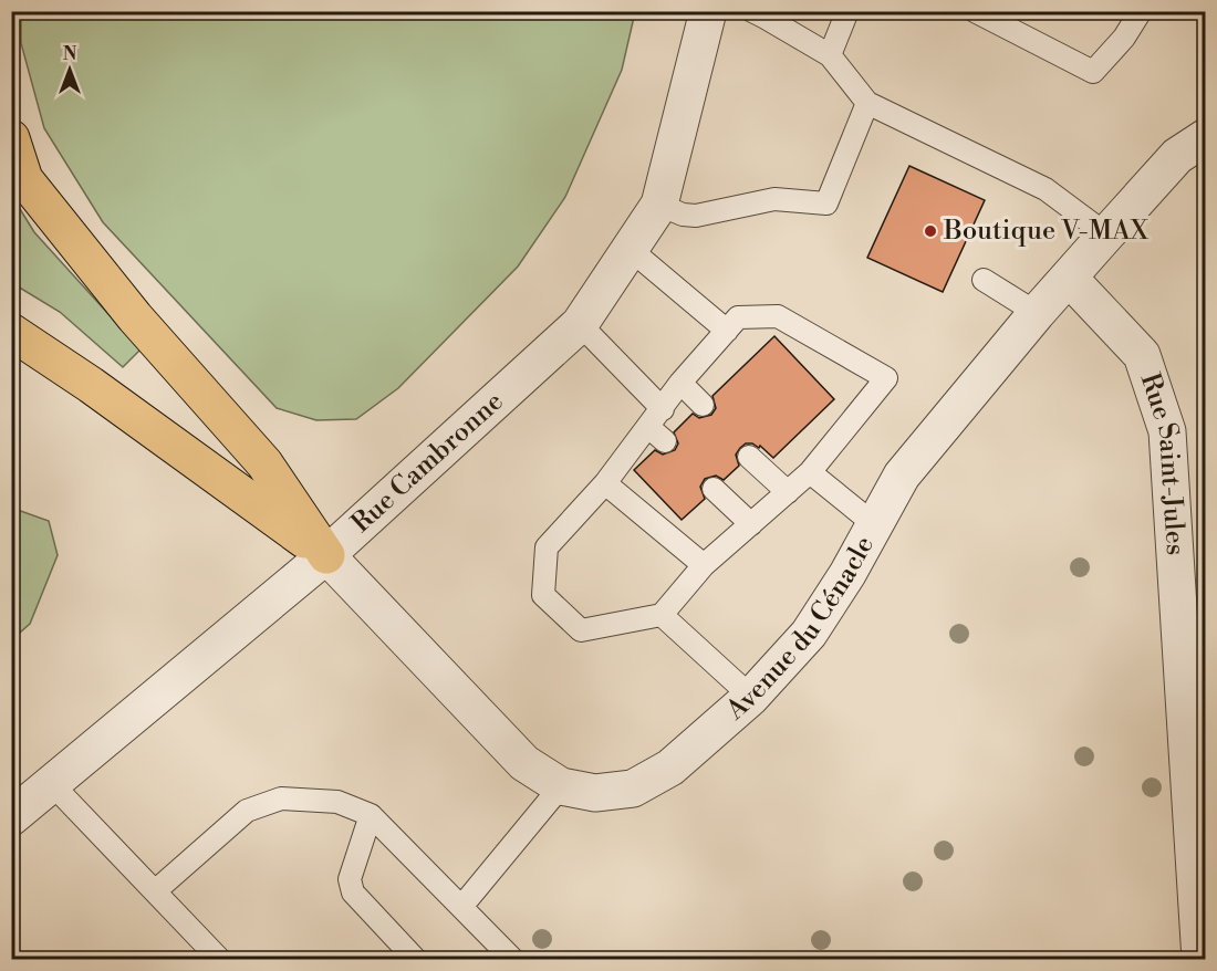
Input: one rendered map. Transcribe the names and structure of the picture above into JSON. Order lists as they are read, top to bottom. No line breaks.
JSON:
{"streets":{"street":["Rue Cambronne","Rue Saint-Jules","Avenue du Cénacle"]},"crossings":[["Rue Cambronne","Avenue du Cénacle"],["Rue Saint-Jules","Avenue du Cénacle"]],"places":["Boutique V-MAX"],"north":"top"}
